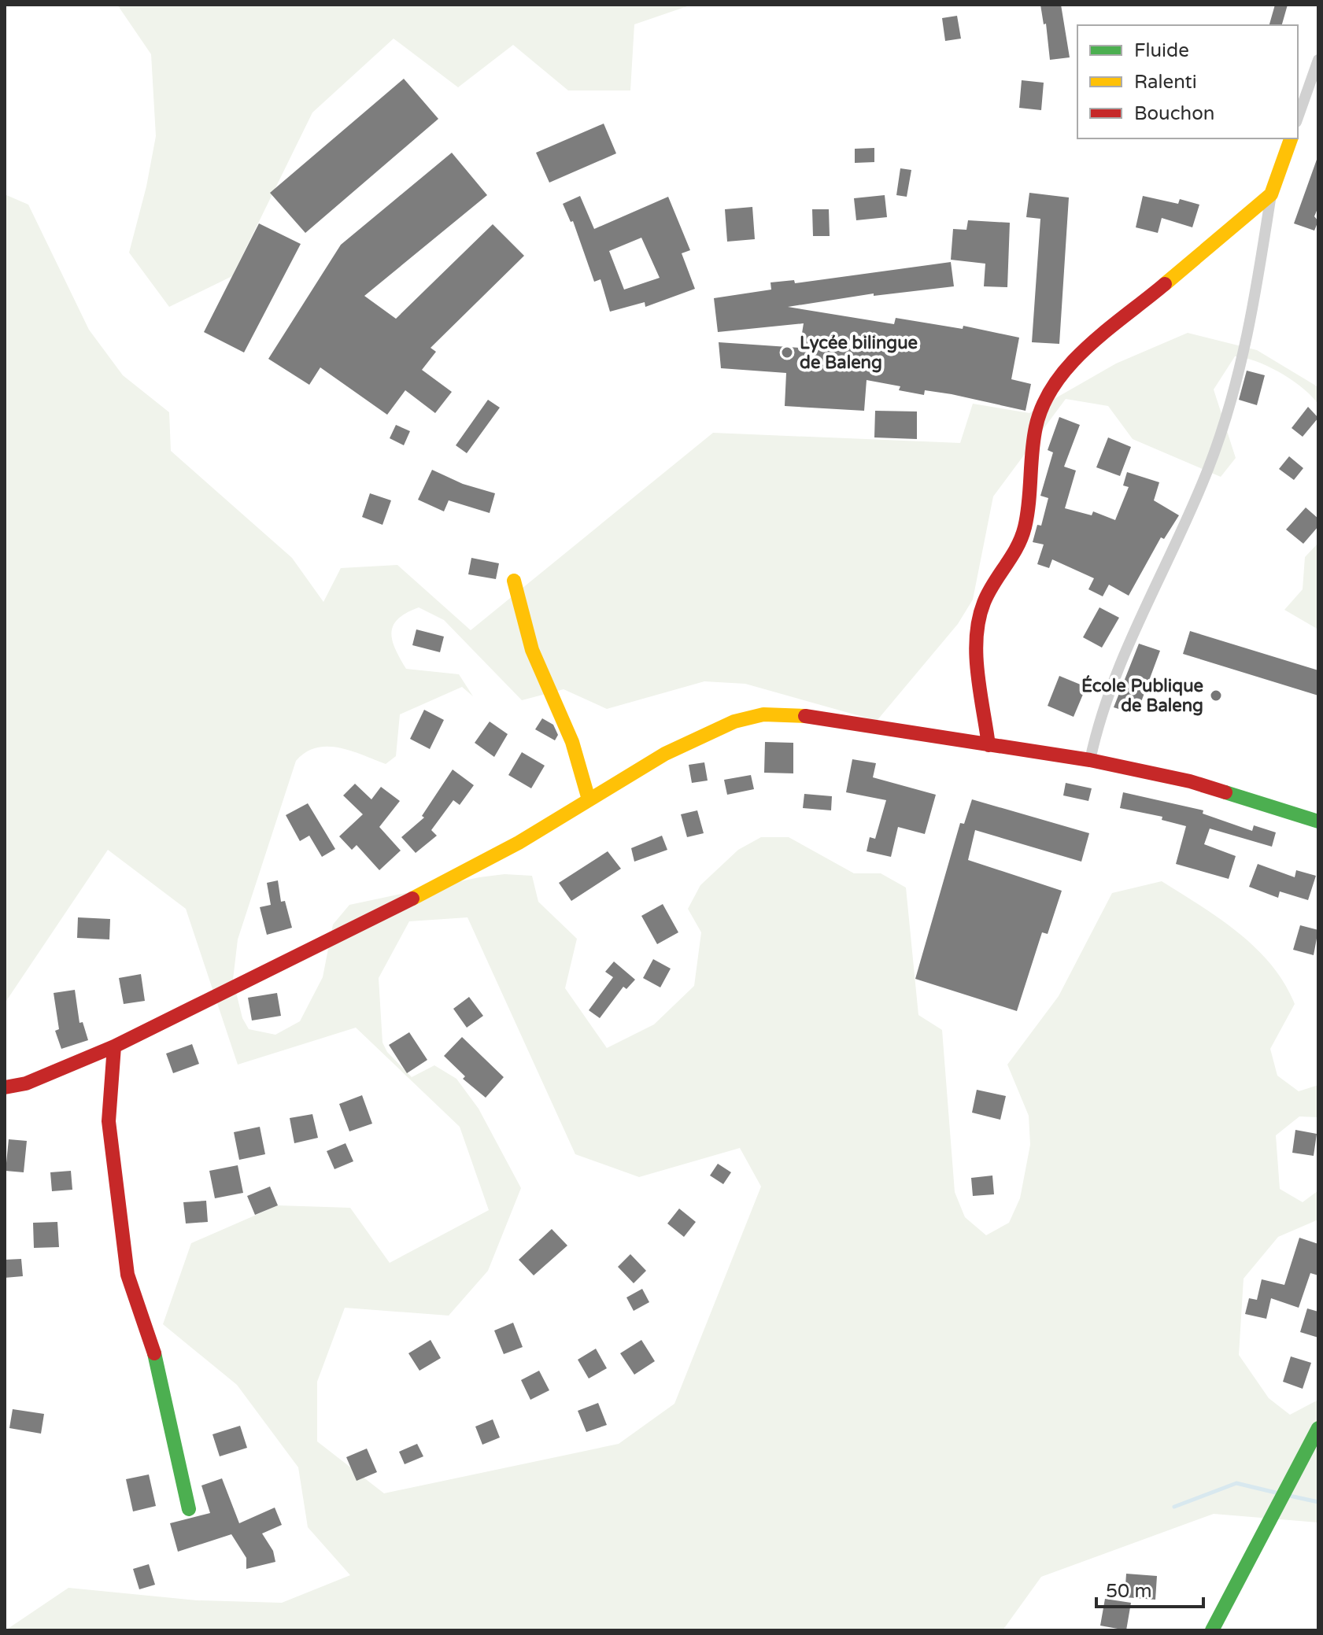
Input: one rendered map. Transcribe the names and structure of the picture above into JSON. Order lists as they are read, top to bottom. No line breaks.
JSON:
{"places":["Lycée bilingue de Baleng","École Publique de Baleng"],"legend":["Fluide","Ralenti","Bouchon"],"scale_bar":"50 m"}
